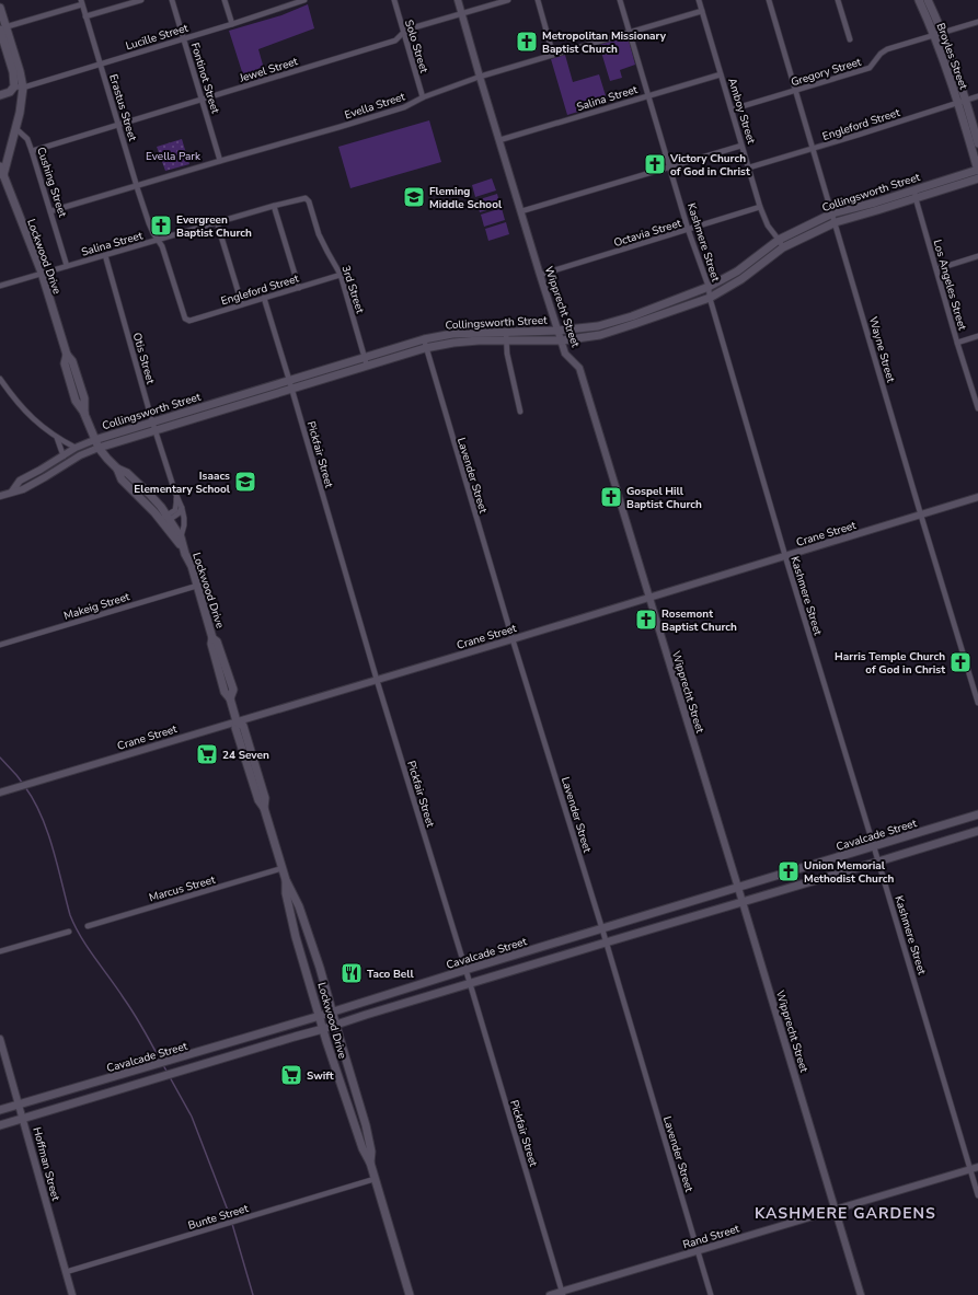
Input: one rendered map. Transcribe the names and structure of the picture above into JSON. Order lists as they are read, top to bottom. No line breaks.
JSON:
{"streets":{"main road":["Broyles Street","Collingsworth Street","Lockwood Drive","Cavalcade Street"],"street":["Lucille Street","Solo Street","Jewel Street","Gregory Street","Fontinot Street","Salina Street","Evella Street","Erastus Street","Amboy Street","Engleford Street","Cushing Street","Octavia Street","Kashmere Street","Los Angeles Street","3rd Street","Wipprecht Street","Wayne Street","Otis Street","Pickfair Street","Lavender Street","Crane Street","Makeig Street","Marcus Street","Hoffman Street","Bunte Street","Rand Street"]},"crossings":[["Lucille Street","Fontinot Street"],["Lucille Street","Erastus Street"],["Solo Street","Jewel Street"],["Solo Street","Evella Street"],["Broyles Street","Gregory Street"],["Broyles Street","Engleford Street"],["Broyles Street","Collingsworth Street"],["Jewel Street","Fontinot Street"],["Jewel Street","Erastus Street"],["Jewel Street","Cushing Street"],["Jewel Street","Wipprecht Street"],["Gregory Street","Amboy Street"],["Gregory Street","Wayne Street"],["Fontinot Street","Evella Street"],["Salina Street","Erastus Street"],["Salina Street","Amboy Street"],["Salina Street","Cushing Street"],["Salina Street","Kashmere Street"],["Salina Street","Lockwood Drive"],["Salina Street","3rd Street"],["Salina Street","Wipprecht Street"],["Salina Street","Otis Street"],["Evella Street","Erastus Street"],["Evella Street","Amboy Street"],["Evella Street","Cushing Street"],["Evella Street","Kashmere Street"],["Evella Street","Wipprecht Street"],["Erastus Street","Engleford Street"],["Amboy Street","Engleford Street"],["Amboy Street","Collingsworth Street"],["Amboy Street","Octavia Street"],["Engleford Street","3rd Street"],["Engleford Street","Wayne Street"],["Engleford Street","Pickfair Street"],["Collingsworth Street","Kashmere Street"],["Collingsworth Street","Lockwood Drive"],["Collingsworth Street","Los Angeles Street"],["Collingsworth Street","3rd Street"],["Collingsworth Street","Wipprecht Street"],["Collingsworth Street","Wayne Street"],["Collingsworth Street","Otis Street"],["Collingsworth Street","Pickfair Street"],["Collingsworth Street","Lavender Street"],["Octavia Street","Kashmere Street"],["Octavia Street","Wipprecht Street"],["Kashmere Street","Crane Street"],["Kashmere Street","Cavalcade Street"],["Kashmere Street","Rand Street"],["Lockwood Drive","Otis Street"],["Lockwood Drive","Crane Street"],["Lockwood Drive","Makeig Street"],["Lockwood Drive","Cavalcade Street"],["Lockwood Drive","Marcus Street"],["Lockwood Drive","Bunte Street"],["Wipprecht Street","Crane Street"],["Wipprecht Street","Cavalcade Street"],["Wipprecht Street","Rand Street"],["Wayne Street","Crane Street"],["Pickfair Street","Crane Street"],["Pickfair Street","Cavalcade Street"],["Pickfair Street","Rand Street"],["Lavender Street","Crane Street"],["Lavender Street","Cavalcade Street"],["Lavender Street","Rand Street"],["Cavalcade Street","Hoffman Street"],["Hoffman Street","Bunte Street"]],"districts":["KASHMERE GARDENS"],"parks":["Evella Park"],"places":{"church":["Metropolitan Missionary Baptist Church","Victory Church of God in Christ","Evergreen Baptist Church","Gospel Hill Baptist Church","Rosemont Baptist Church","Harris Temple Church of God in Christ","Union Memorial Methodist Church"],"school or university":["Fleming Middle School","Isaacs Elementary School"],"supermarket":["24 Seven","Swift"],"restaurant":["Taco Bell"]}}
